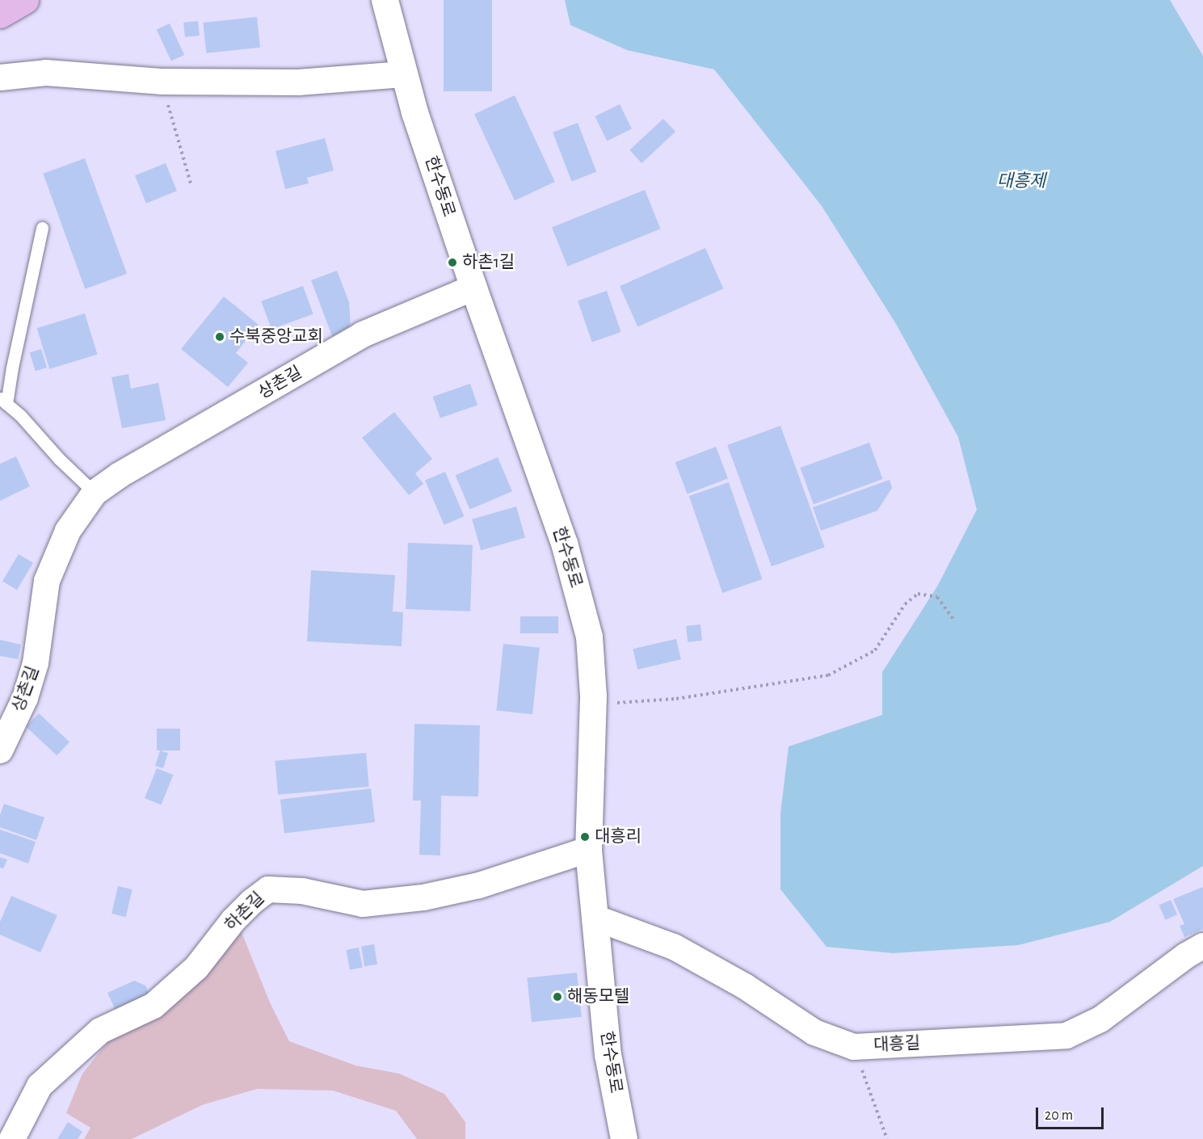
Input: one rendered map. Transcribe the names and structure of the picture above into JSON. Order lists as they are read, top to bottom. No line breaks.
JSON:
{"streets":{"street":["한수동로","상촌길","하촌길","대흥길"]},"crossings":[["한수동로","상촌길"],["한수동로","하촌길"],["한수동로","대흥길"]],"water":["대흥제"],"places":["하촌1길","수북중앙교회","대흥리","해동모텔"],"scale_bar":"20 m"}
